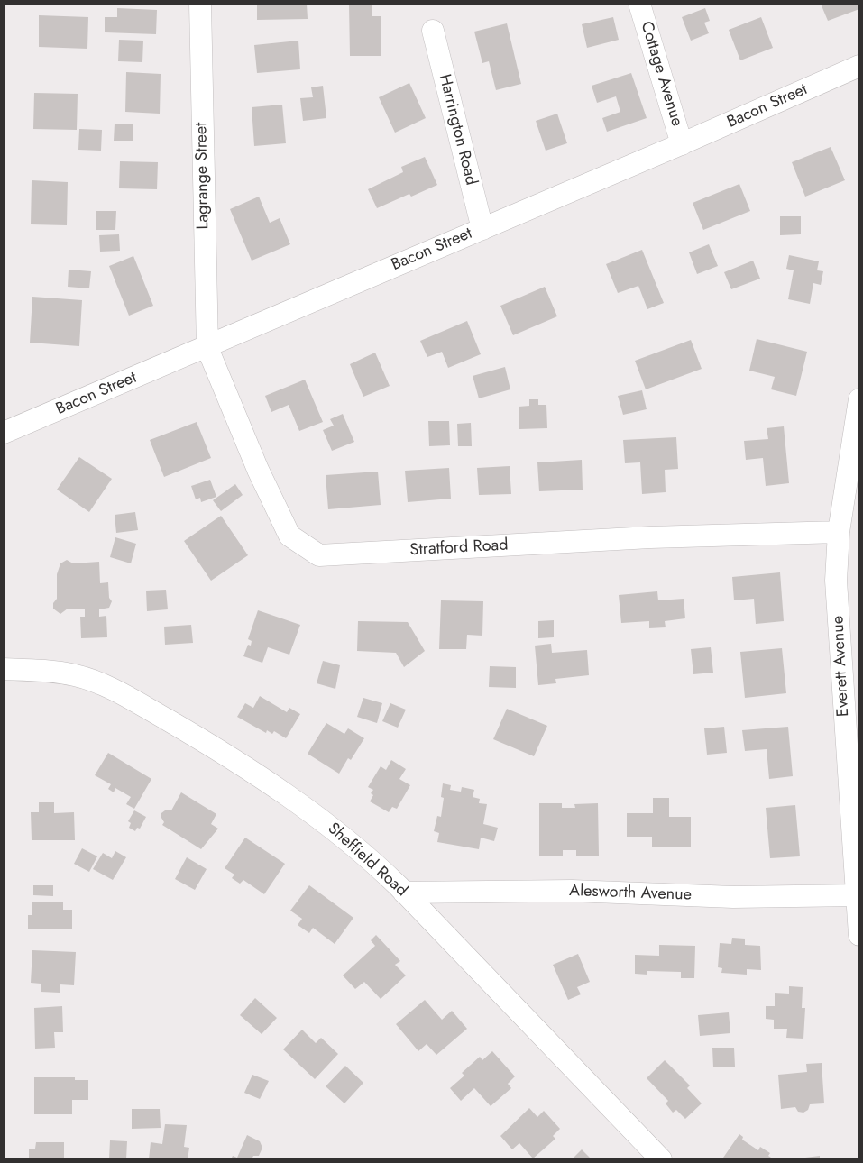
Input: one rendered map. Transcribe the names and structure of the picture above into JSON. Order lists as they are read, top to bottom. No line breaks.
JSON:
{"streets":{"street":["Cottage Avenue","Bacon Street","Harrington Road","Lagrange Street","Stratford Road","Everett Avenue","Sheffield Road","Alesworth Avenue"]},"crossings":[["Cottage Avenue","Bacon Street"],["Bacon Street","Harrington Road"],["Bacon Street","Lagrange Street"],["Bacon Street","Stratford Road"],["Lagrange Street","Stratford Road"],["Stratford Road","Everett Avenue"],["Everett Avenue","Alesworth Avenue"],["Sheffield Road","Alesworth Avenue"]]}
